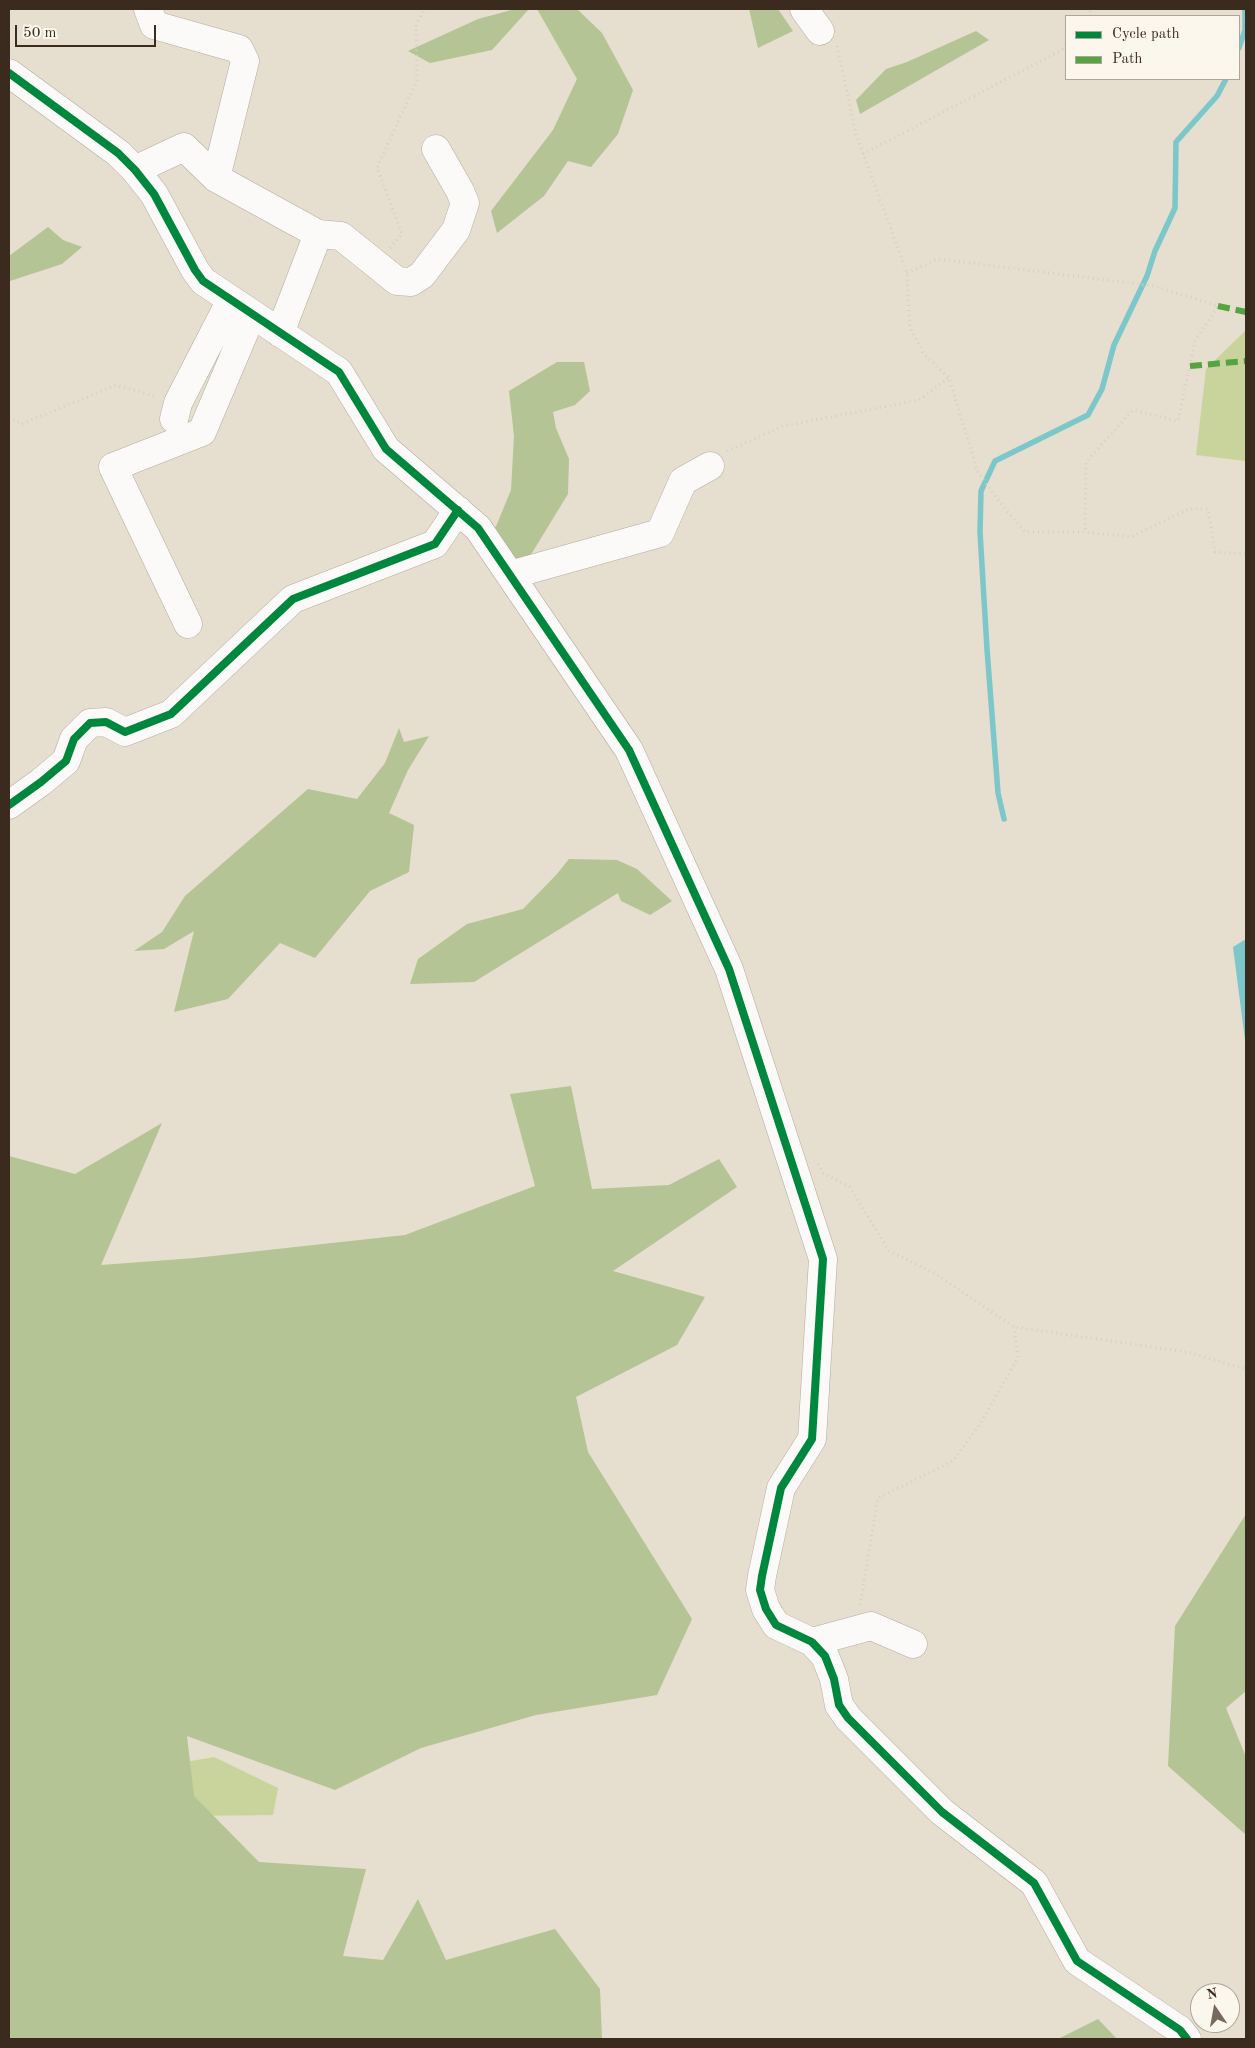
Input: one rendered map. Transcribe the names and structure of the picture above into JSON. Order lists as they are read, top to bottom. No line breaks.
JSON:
{"legend":["Cycle path","Path"],"scale_bar":"50 m","north":"top"}
